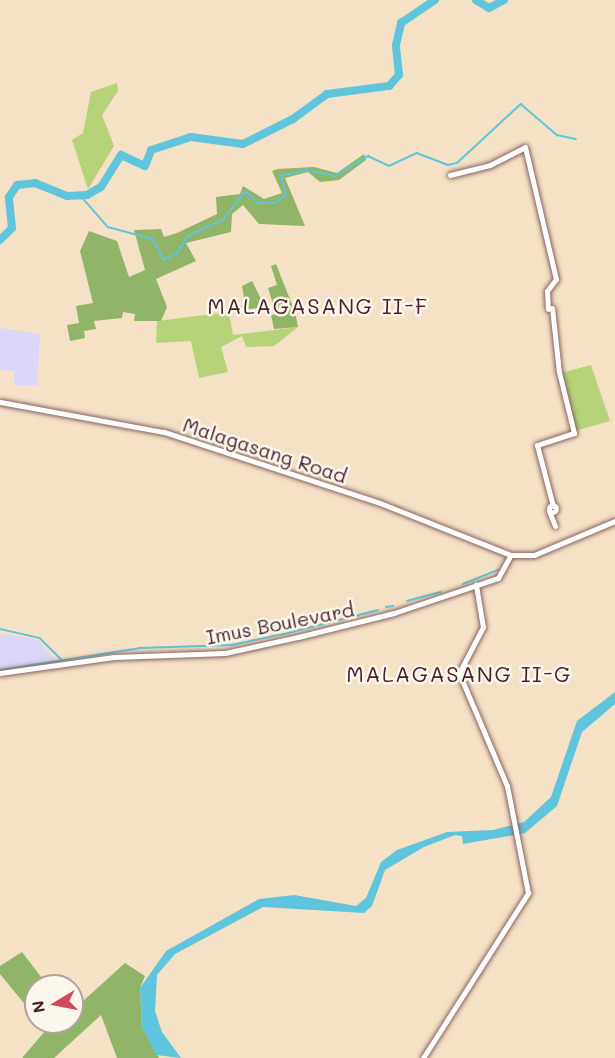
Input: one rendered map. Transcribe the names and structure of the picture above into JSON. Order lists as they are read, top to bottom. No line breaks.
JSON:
{"streets":{"main road":["Malagasang Road","Imus Boulevard"]},"crossings":[["Malagasang Road","Imus Boulevard"]],"districts":["MALAGASANG II-F","MALAGASANG II-G"],"north":"left"}
